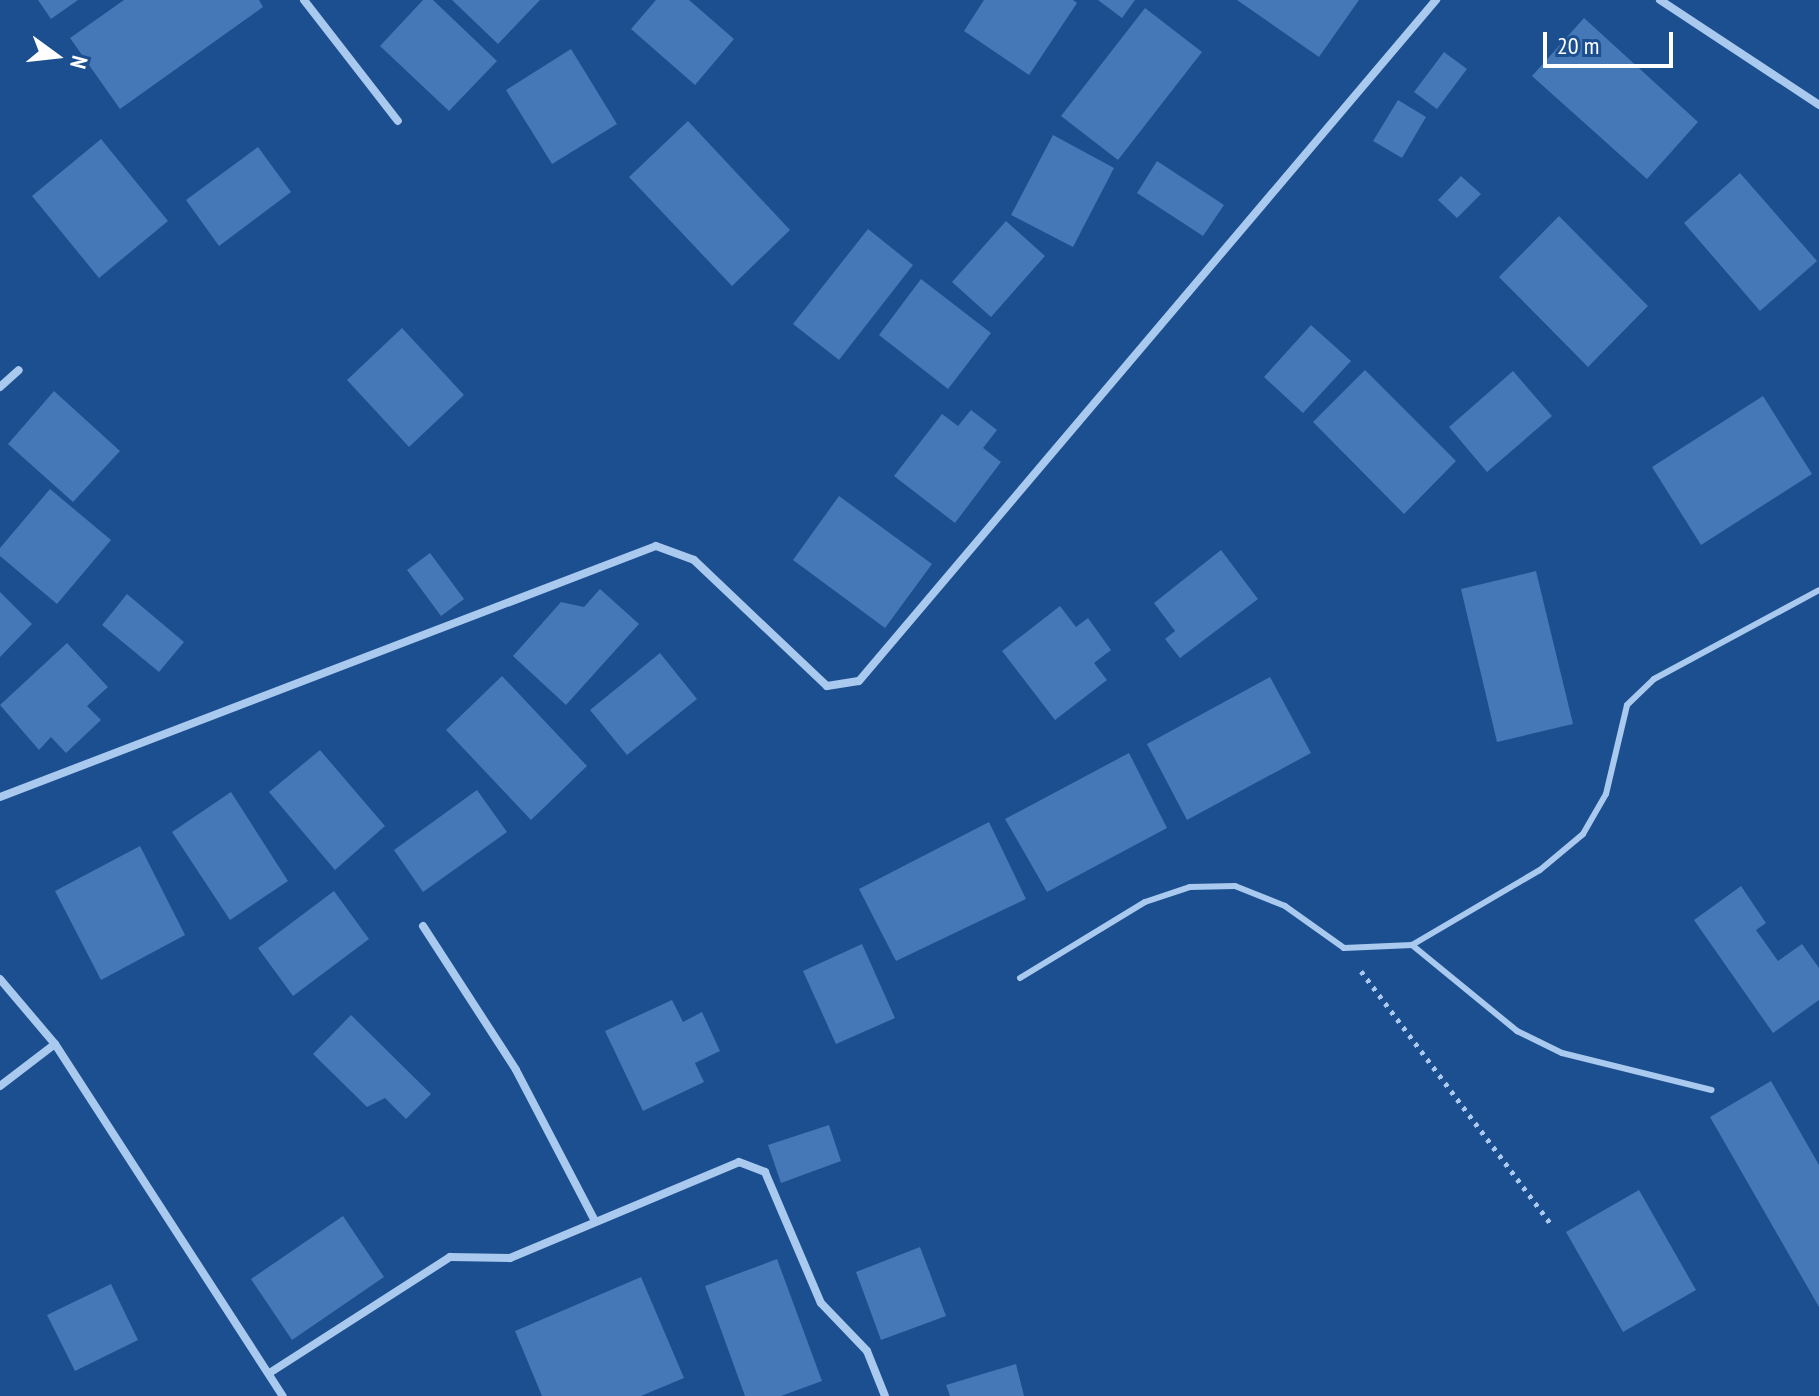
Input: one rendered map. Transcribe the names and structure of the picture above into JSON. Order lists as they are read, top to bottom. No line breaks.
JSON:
{"scale_bar":"20 m","north":"right"}
